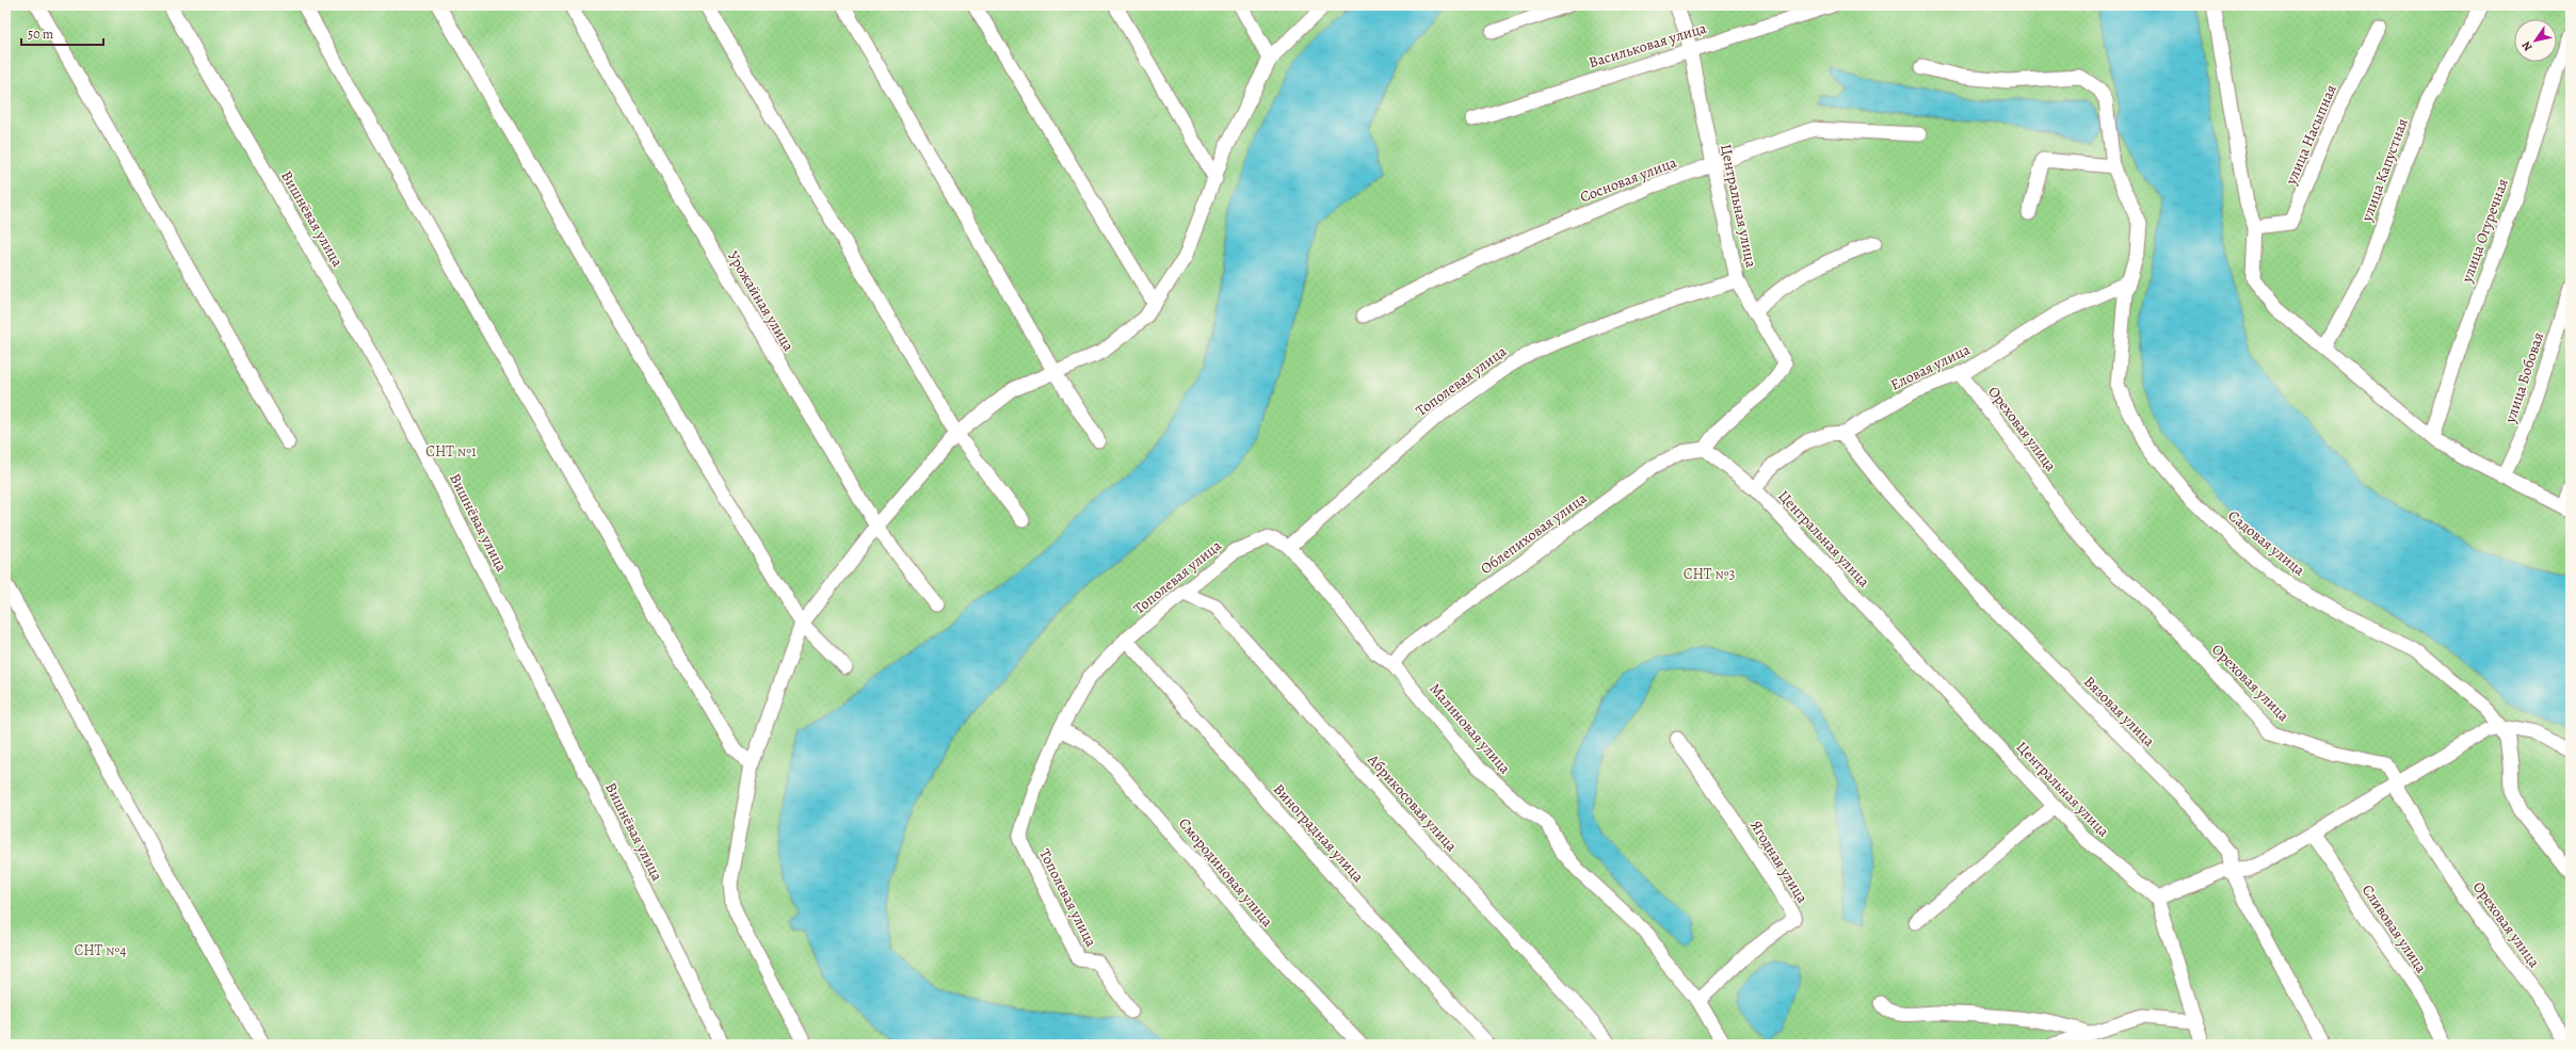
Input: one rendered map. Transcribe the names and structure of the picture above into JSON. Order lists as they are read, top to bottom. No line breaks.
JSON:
{"streets":{"street":["Васильковая улица","улица Насыпная","улица Капустная","Сосновая улица","Центральная улица","Вишнёвая улица","улица Огуречная","Урожайная улица","Еловая улица","улица Бобовая","Тополевая улица","Ореховая улица","Облепиховая улица","Садовая улица","Вязовая улица","Малиновая улица","Абрикосовая улица","Виноградная улица","Ягодная улица","Смородиновая улица","Сливовая улица"]},"crossings":[["Васильковая улица","Центральная улица"],["Сосновая улица","Центральная улица"],["Центральная улица","Еловая улица"],["Центральная улица","Тополевая улица"],["Центральная улица","Облепиховая улица"],["Еловая улица","Ореховая улица"],["Еловая улица","Садовая улица"],["Еловая улица","Вязовая улица"],["Тополевая улица","Малиновая улица"],["Тополевая улица","Абрикосовая улица"],["Тополевая улица","Виноградная улица"],["Тополевая улица","Смородиновая улица"],["Облепиховая улица","Малиновая улица"],["Малиновая улица","Ягодная улица"]],"parks":["СНТ №1","СНТ №3","СНТ №4"],"scale_bar":"50 m","north":"bottom left"}
